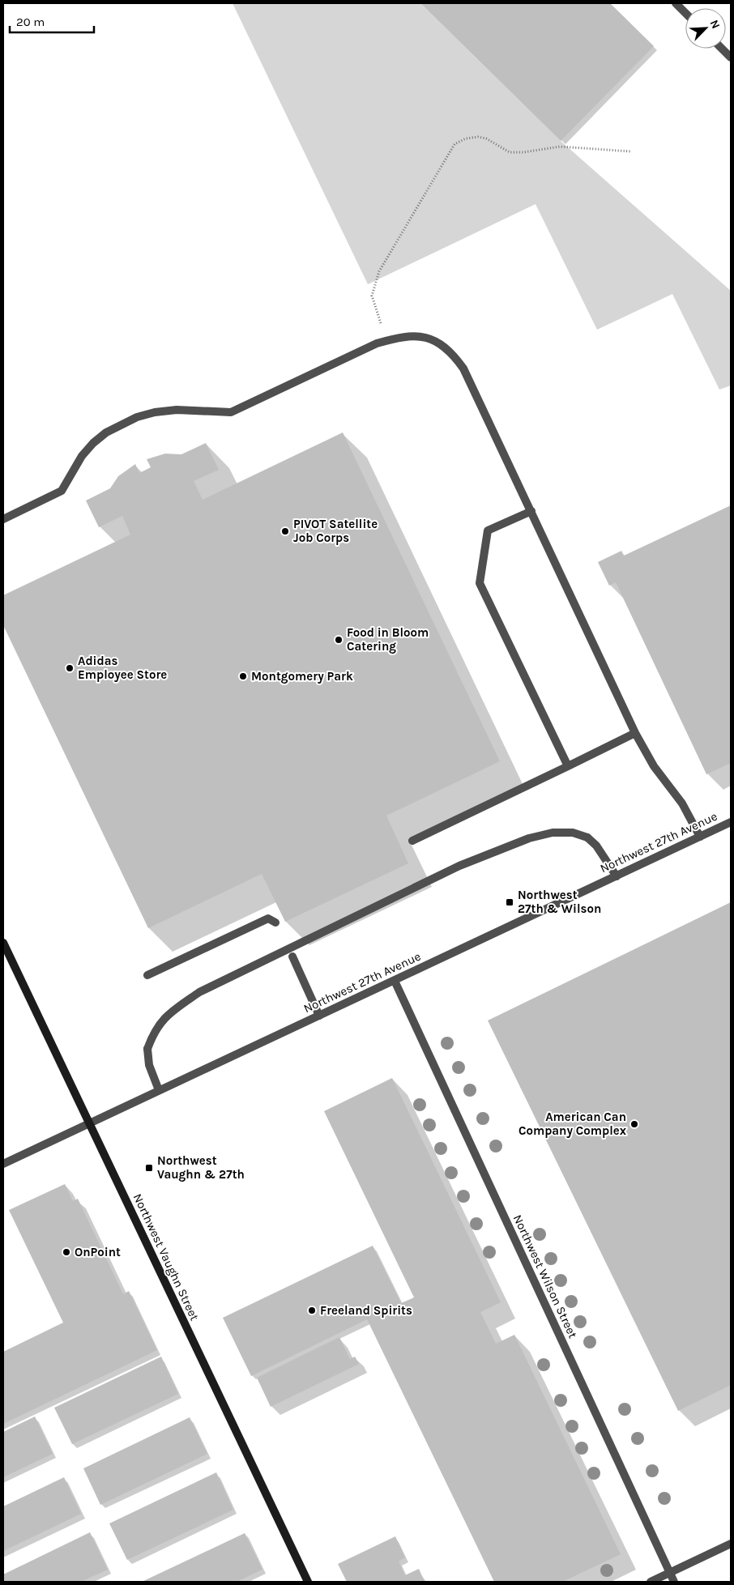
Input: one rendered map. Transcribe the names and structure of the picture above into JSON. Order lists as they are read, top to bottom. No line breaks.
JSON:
{"streets":{"main road":["Northwest Vaughn Street"],"street":["Northwest 27th Avenue","Northwest Wilson Street"]},"crossings":[["Northwest 27th Avenue","Northwest Vaughn Street"],["Northwest 27th Avenue","Northwest Wilson Street"]],"places":{"other":["PIVOT Satellite Job Corps","Food in Bloom Catering","Adidas Employee Store","Montgomery Park","American Can Company Complex","OnPoint","Freeland Spirits"],"transit":["Northwest 27th & Wilson","Northwest Vaughn & 27th"]},"scale_bar":"20 m","north":"top right"}
